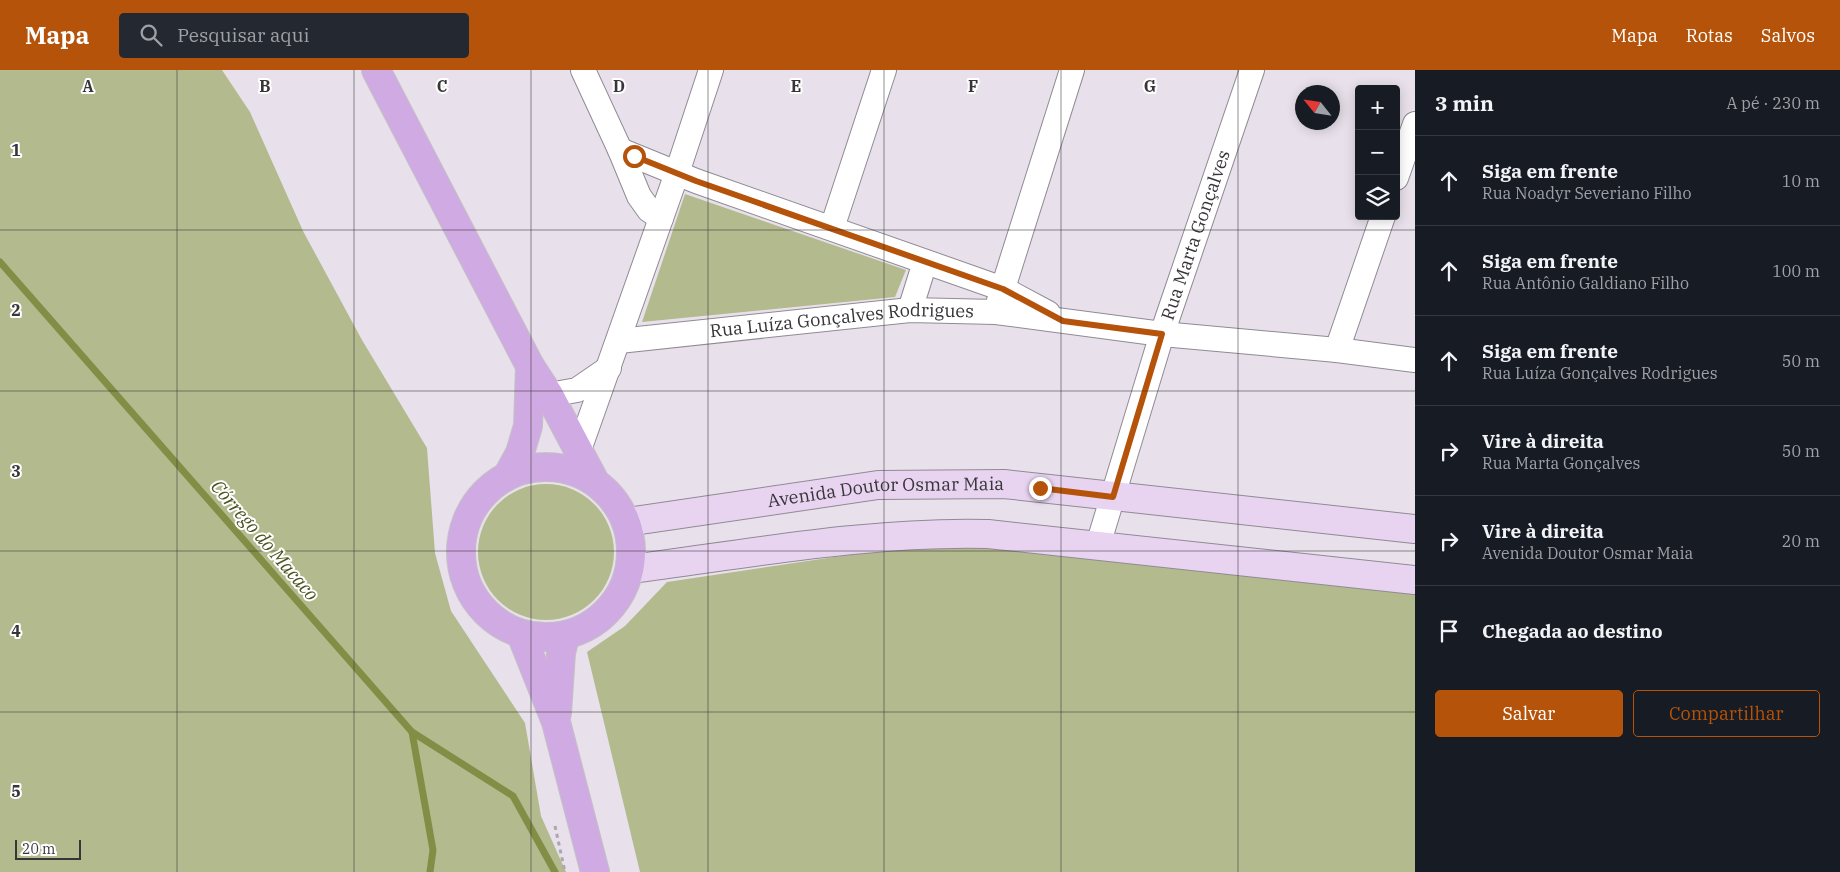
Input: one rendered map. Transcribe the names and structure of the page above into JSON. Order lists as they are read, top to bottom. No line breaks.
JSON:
{"streets":{"street":["Rua Marta Gonçalves","Rua Luíza Gonçalves Rodrigues","Avenida Doutor Osmar Maia"]},"crossings":[["Rua Marta Gonçalves","Rua Luíza Gonçalves Rodrigues"],["Rua Marta Gonçalves","Avenida Doutor Osmar Maia"]],"water":["Córrego do Macaco"],"scale_bar":"20 m","north":"top left","page":{"header":"Mapa","search":"Pesquisar aqui","nav":["Mapa","Rotas","Salvos"],"heading":["3 min","A pé · 230 m"],"map_buttons":["+","−"],"list":[["Siga em frente","Rua Noadyr Severiano Filho","10 m"],["Siga em frente","Rua Antônio Galdiano Filho","100 m"],["Siga em frente","Rua Luíza Gonçalves Rodrigues","50 m"],["Vire à direita","Rua Marta Gonçalves","50 m"],["Vire à direita","Avenida Doutor Osmar Maia","20 m"],"Chegada ao destino"],"buttons":["Salvar","Compartilhar"],"scale":"20 m"},"grid":{"columns":["A","B","C","D","E","F","G"],"rows":["1","2","3","4","5"]}}
